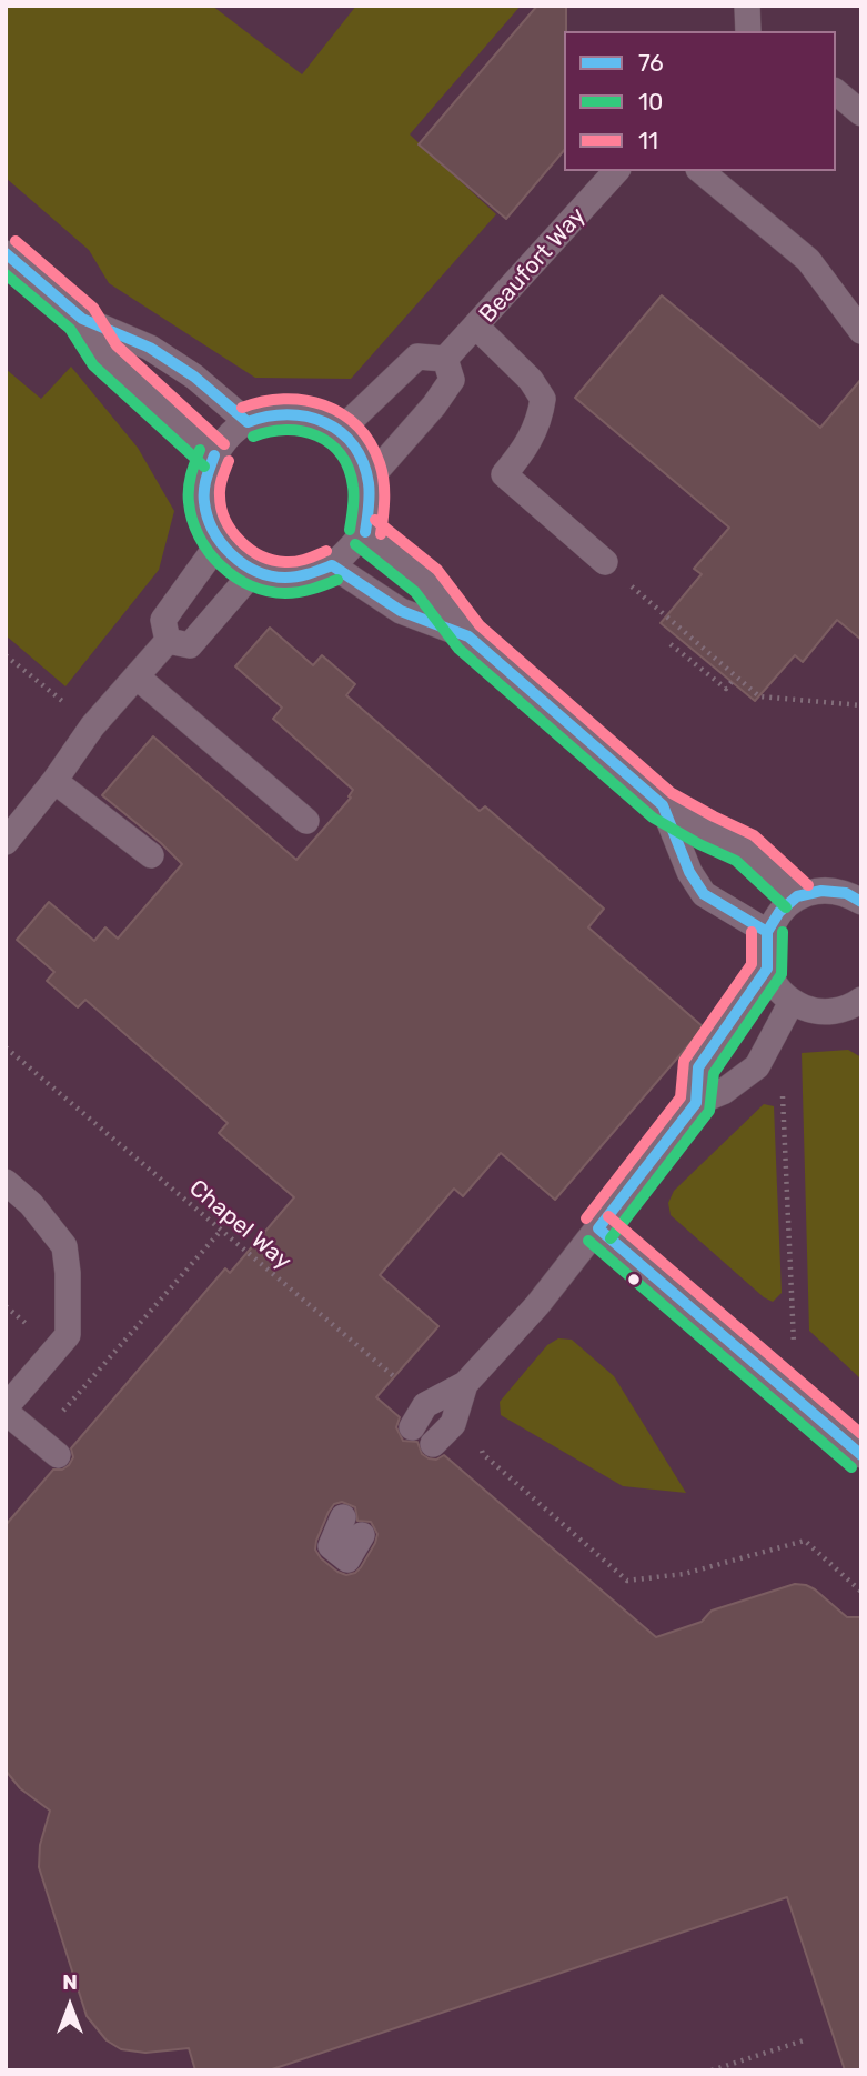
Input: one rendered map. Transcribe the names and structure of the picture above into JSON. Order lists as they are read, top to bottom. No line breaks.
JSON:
{"streets":{"lane":["Beaufort Way"],"path":["Chapel Way"]},"lines":["transit line 11","transit line 76","transit line 10"],"legend":["76","10","11"],"north":"top"}
